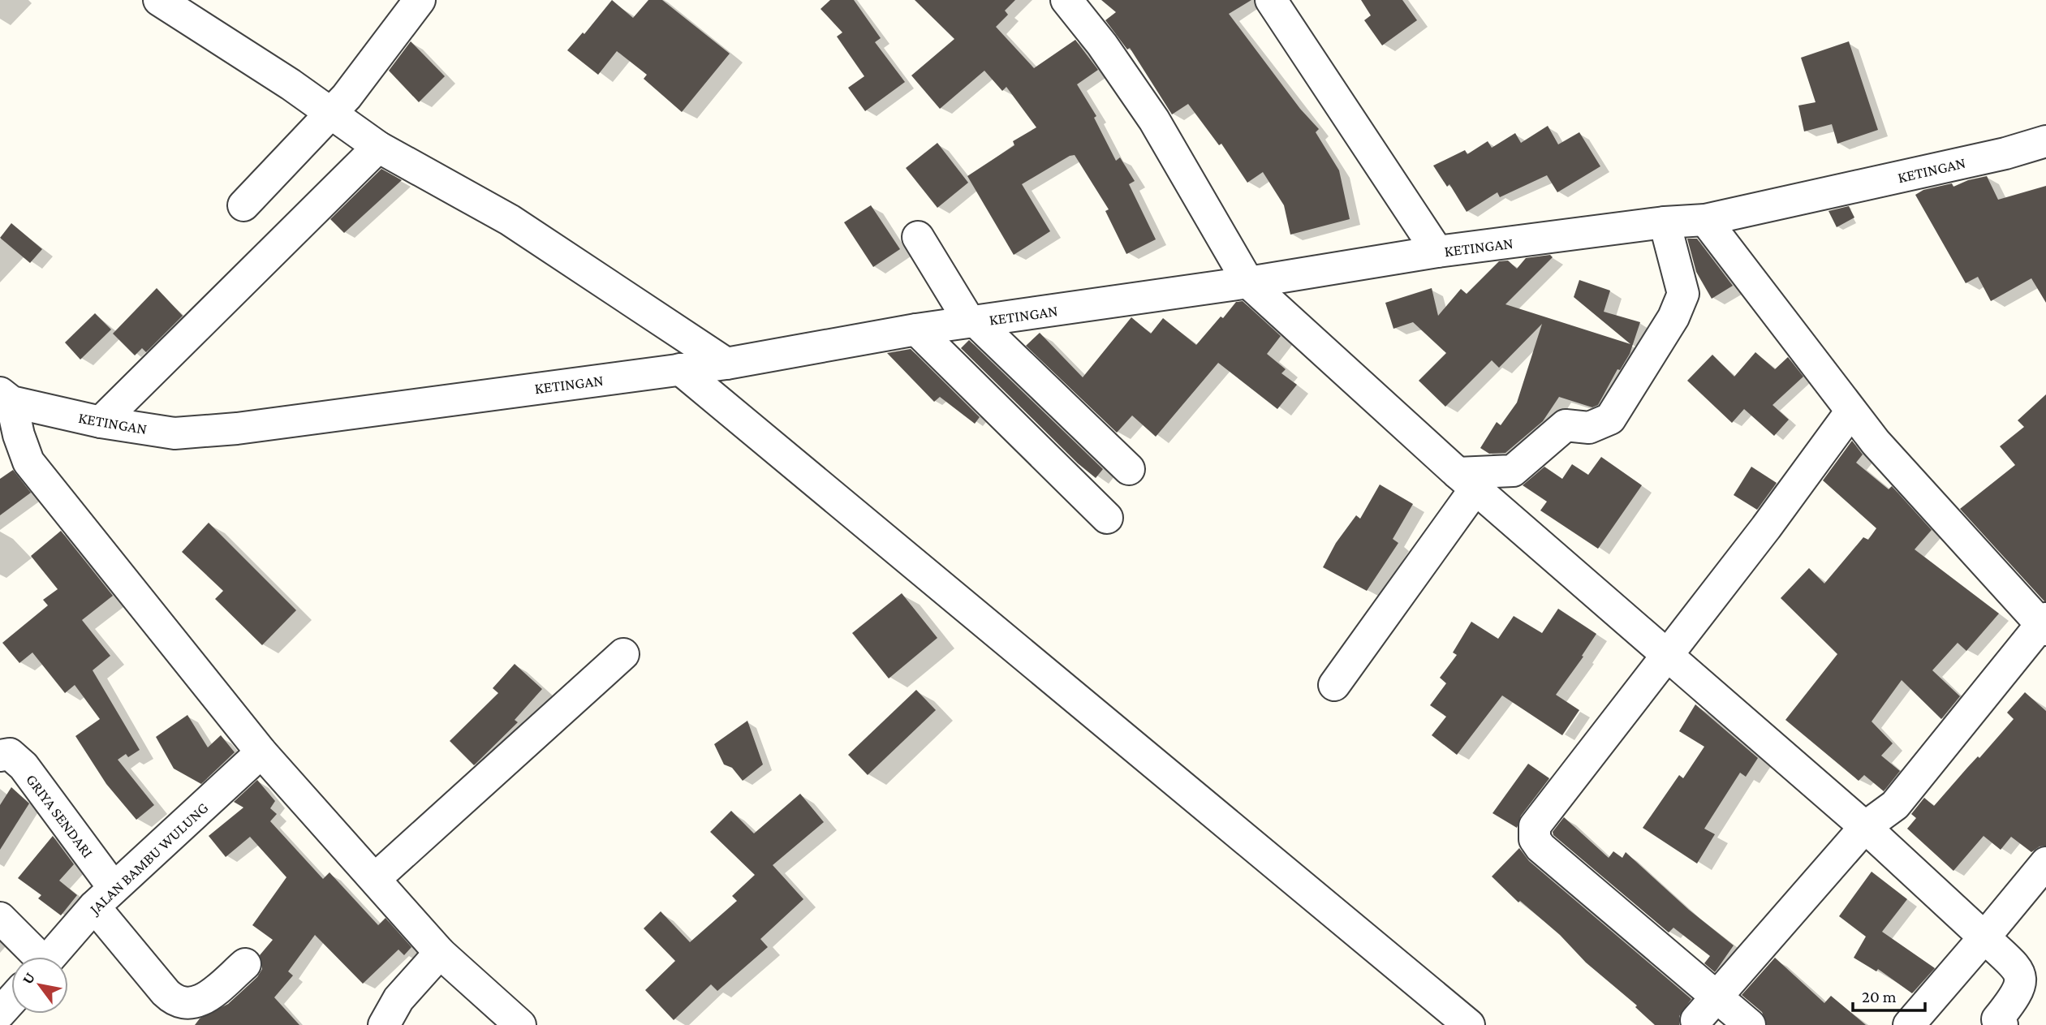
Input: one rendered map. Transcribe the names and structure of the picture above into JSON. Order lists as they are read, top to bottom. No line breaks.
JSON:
{"streets":{"street":["KETINGAN","GRIYA SENDARI","JALAN BAMBU WULUNG"]},"crossings":[["GRIYA SENDARI","JALAN BAMBU WULUNG"]],"scale_bar":"20 m","north":"top left"}
